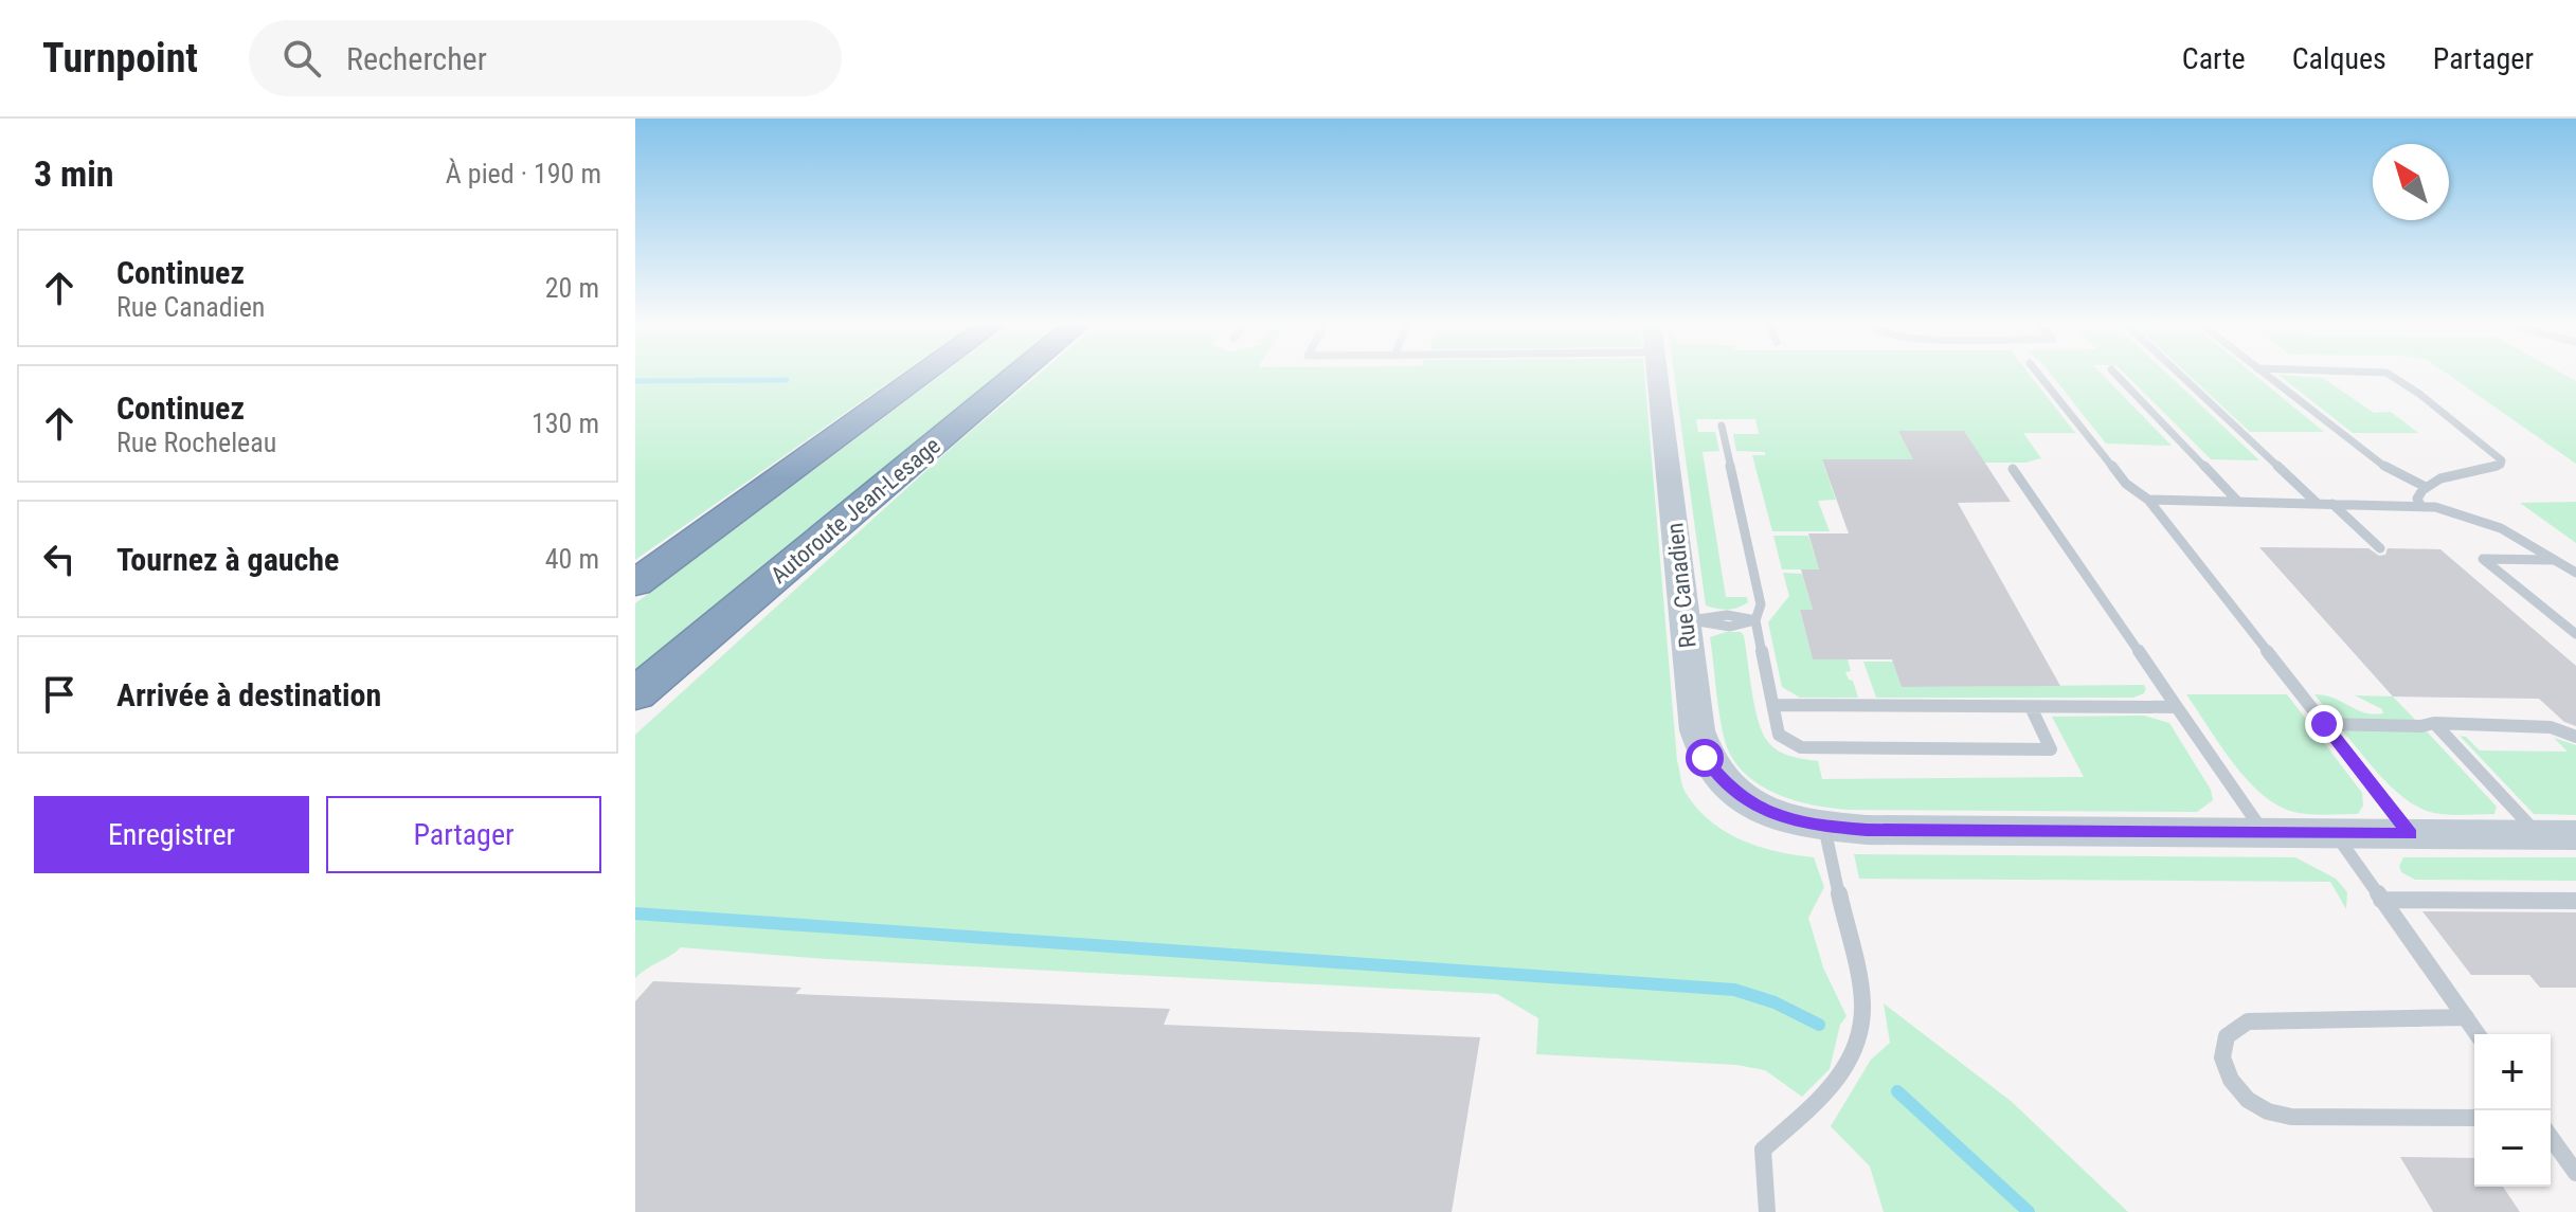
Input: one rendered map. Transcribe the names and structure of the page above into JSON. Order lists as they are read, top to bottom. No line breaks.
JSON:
{"streets":{"highway":["Autoroute Jean-Lesage"],"street":["Rue Canadien"]},"north":"top left","page":{"header":"Turnpoint","search":"Rechercher","nav":["Carte","Calques","Partager"],"heading":["3 min","À pied · 190 m"],"list":[["Continuez","Rue Canadien","20 m"],["Continuez","Rue Rocheleau","130 m"],["Tournez à gauche","40 m"],"Arrivée à destination"],"buttons":["Enregistrer","Partager"],"map_buttons":["+","−"]}}
